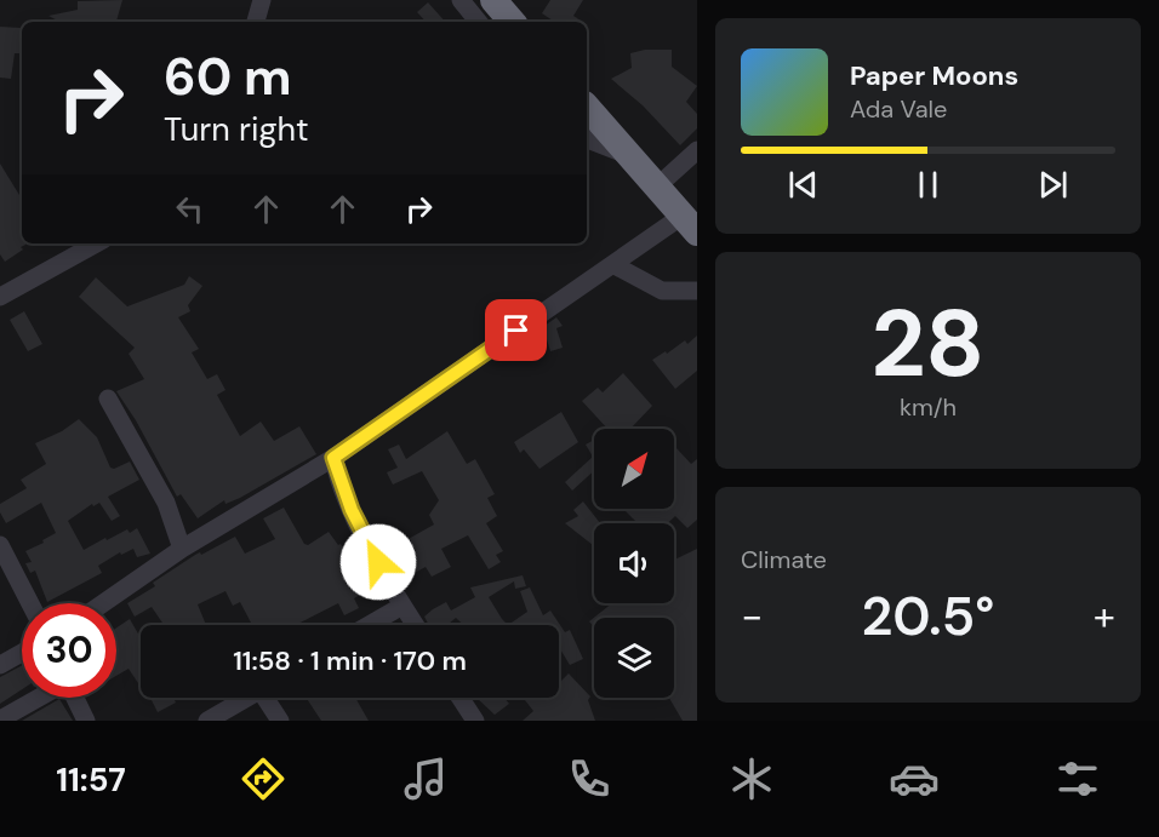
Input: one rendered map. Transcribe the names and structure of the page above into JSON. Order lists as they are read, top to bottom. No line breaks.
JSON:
{"north":"top right","page":{"turn":["60 m","Turn right"],"song":["Paper Moons","Ada Vale"],"tile":[["28","km/h"],"Climate"],"heat":["−","20.5°","+"],"limit":"30","trip":"11:58 · 1 min · 170 m","tabs":"11:57"}}
